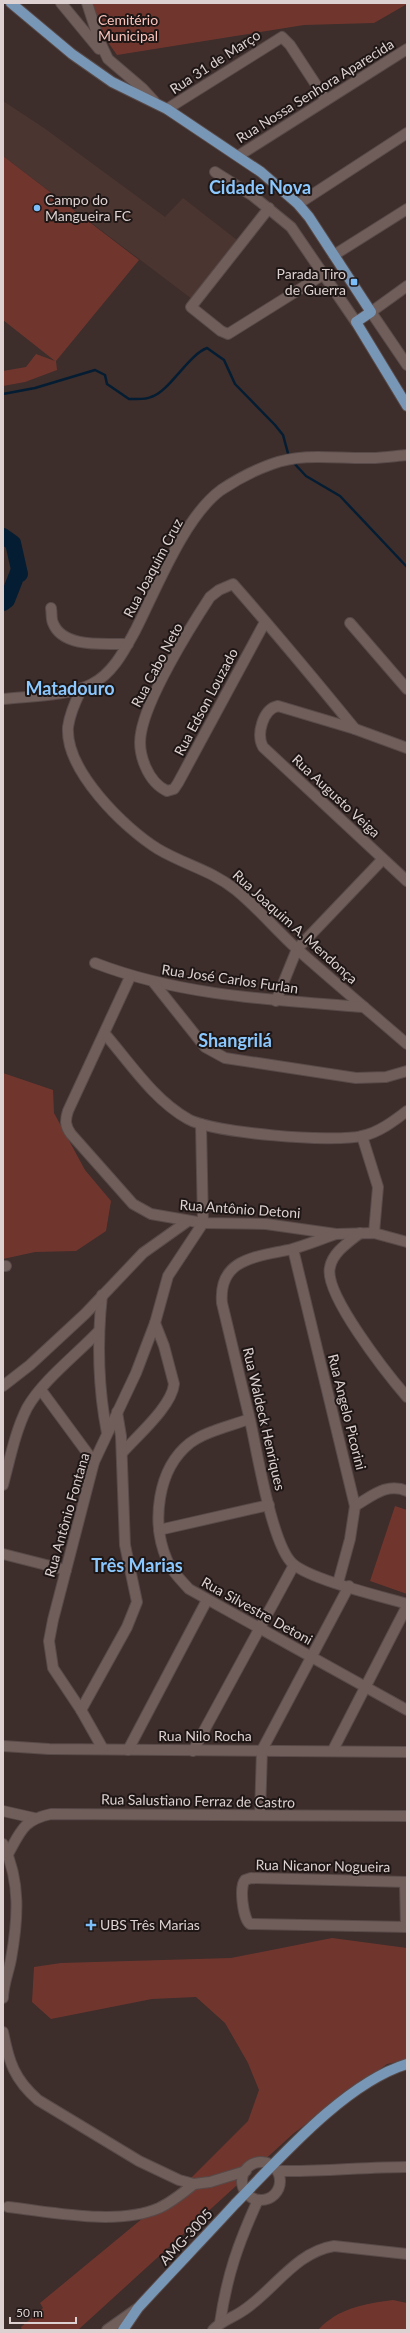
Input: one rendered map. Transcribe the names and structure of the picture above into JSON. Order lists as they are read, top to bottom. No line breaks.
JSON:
{"streets":{"main road":["AMG-3005"],"street":["Rua 31 de Março","Rua Nossa Senhora Aparecida","Rua Joaquim Cruz","Rua Cabo Neto","Rua Edson Louzado","Rua Augusto Veiga","Rua Joaquim A. Mendonça","Rua José Carlos Furlan","Rua Antônio Detoni","Rua Angelo Picorini","Rua Waldeck Henriques","Rua Antônio Fontana","Rua Silvestre Detoni","Rua Nilo Rocha","Rua Salustiano Ferraz de Castro","Rua Nicanor Nogueira"]},"crossings":[["Rua 31 de Março","Rua Nossa Senhora Aparecida"],["Rua Joaquim Cruz","Rua Joaquim A. Mendonça"],["Rua Cabo Neto","Rua Edson Louzado"],["Rua Joaquim A. Mendonça","Rua José Carlos Furlan"],["Rua Antônio Detoni","Rua Waldeck Henriques"],["Rua Antônio Detoni","Rua Antônio Fontana"],["Rua Angelo Picorini","Rua Waldeck Henriques"],["Rua Waldeck Henriques","Rua Silvestre Detoni"],["Rua Antônio Fontana","Rua Nilo Rocha"]],"districts":["Cidade Nova","Matadouro","Shangrilá","Três Marias"],"parks":["Cemitério Municipal"],"places":{"other":["Campo do Mangueira FC"],"transit":["Parada Tiro de Guerra"],"health":["UBS Três Marias"]},"scale_bar":"50 m"}
